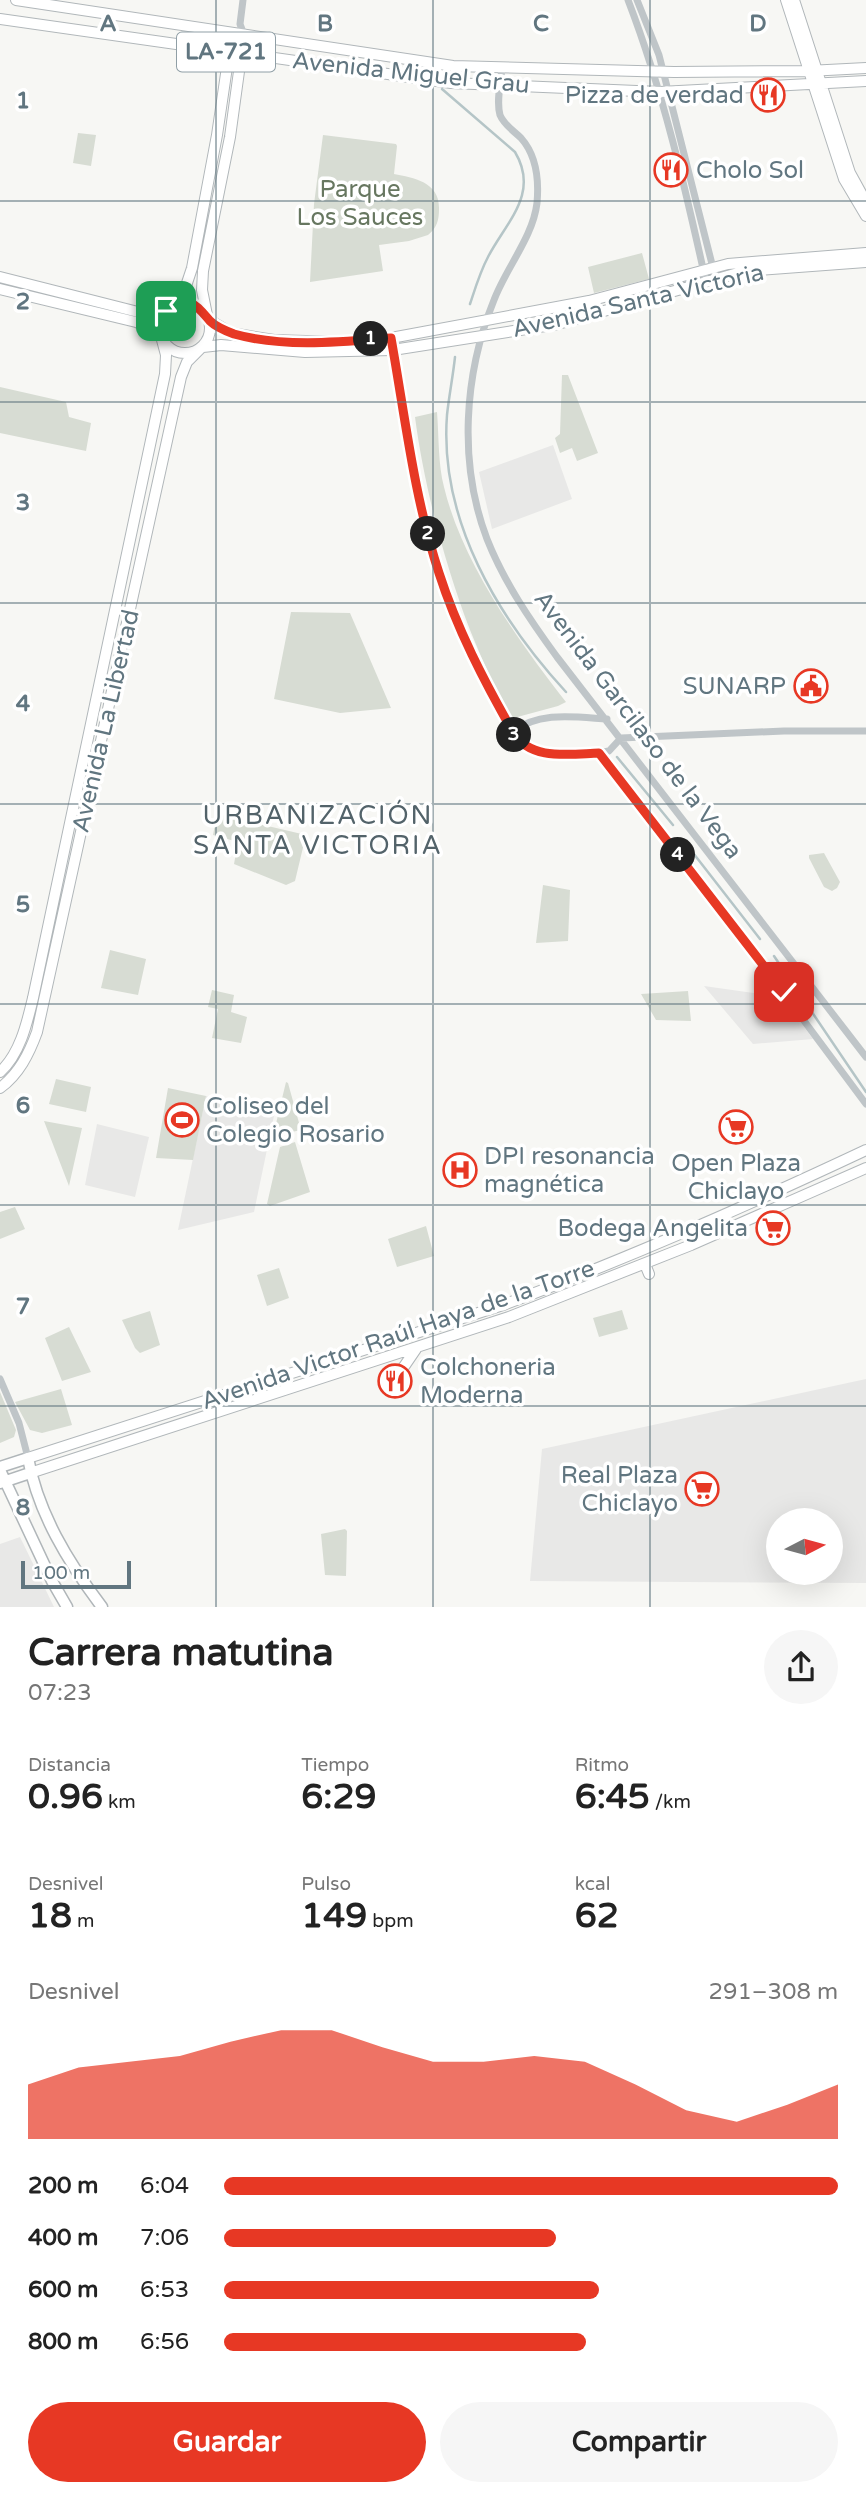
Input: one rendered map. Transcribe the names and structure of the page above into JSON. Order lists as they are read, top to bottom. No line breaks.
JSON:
{"streets":{"highway":["Avenida Victor Raúl Haya de la Torre"],"main road":["LA-721","Avenida Miguel Grau","Avenida Santa Victoria","Avenida La Libertad"],"street":["Avenida Garcilaso de la Vega"]},"crossings":[["Avenida Miguel Grau","Avenida Garcilaso de la Vega"],["Avenida Santa Victoria","Avenida La Libertad"],["Avenida Santa Victoria","Avenida Garcilaso de la Vega"]],"districts":["URBANIZACIÓN SANTA VICTORIA"],"parks":["Parque Los Sauces"],"places":{"restaurant":["Pizza de verdad","Cholo Sol","Colchoneria Moderna"],"public building":["SUNARP"],"sports":["Coliseo del Colegio Rosario"],"supermarket":["Open Plaza Chiclayo","Bodega Angelita","Real Plaza Chiclayo"],"hospital":["DPI resonancia magnética"]},"scale_bar":"100 m","north":"right","page":{"pins":["1","2","3","4"],"scale":"100 m","heading":["Carrera matutina","07:23"],"stats":[["Distancia","0.96 km"],["Tiempo","6:29"],["Ritmo","6:45 /km"],["Desnivel","18 m"],["Pulso","149 bpm"],["kcal","62"]],"chart":["Desnivel","291–308 m"],"list":[{"name":"200 m","note":"6:04"},{"name":"400 m","note":"7:06"},{"name":"600 m","note":"6:53"},{"name":"800 m","note":"6:56"}],"buttons":["Guardar","Compartir"]},"grid":{"columns":["A","B","C","D"],"rows":["1","2","3","4","5","6","7","8"]}}
